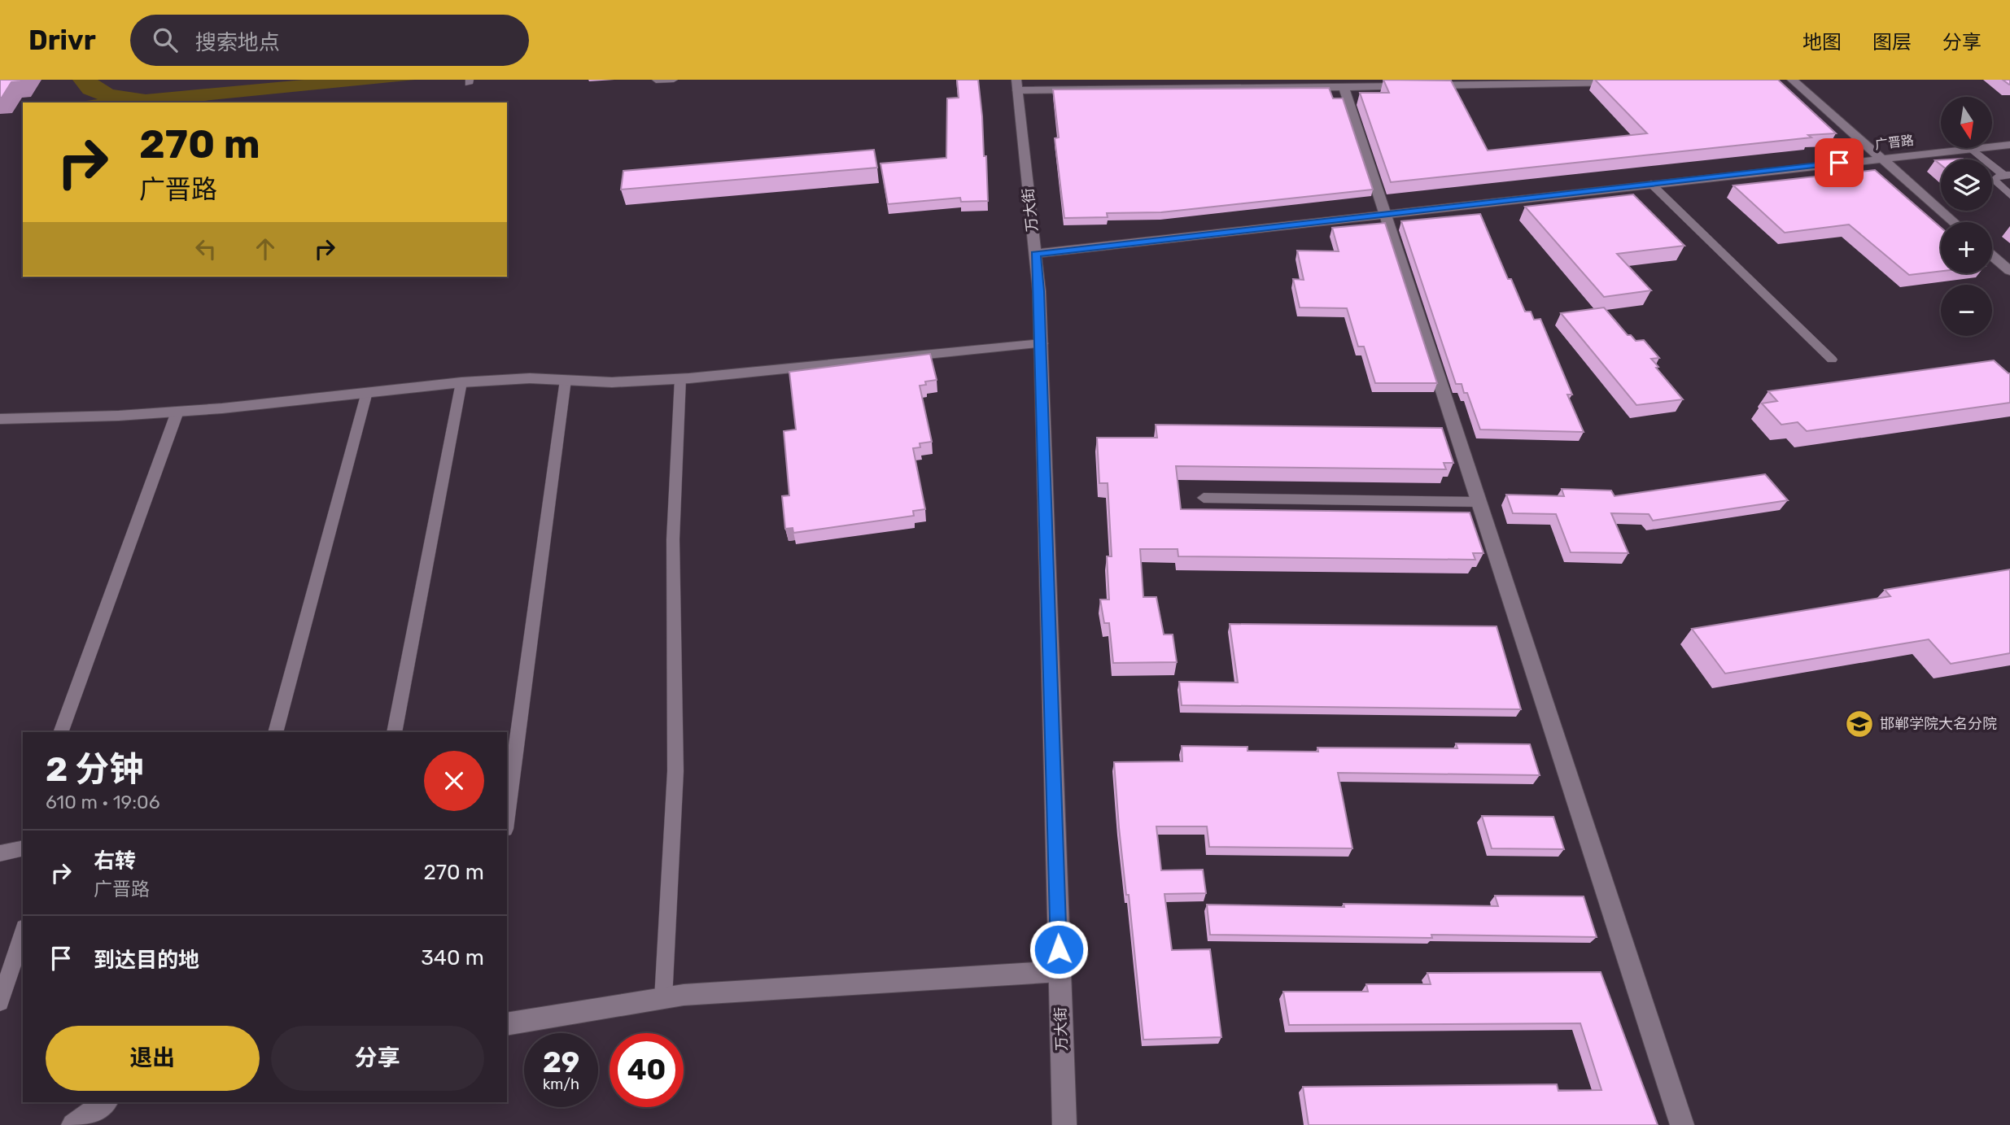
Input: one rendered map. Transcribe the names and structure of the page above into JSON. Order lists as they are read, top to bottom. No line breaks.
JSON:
{"streets":{"street":["广晋路","万大街"]},"crossings":[["广晋路","万大街"]],"places":{"school or university":["邯郸学院大名分院"]},"north":"bottom","page":{"header":"Drivr","search":"搜索地点","nav":["地图","图层","分享"],"map_buttons":["+","−"],"turn":["270 m","广晋路"],"heading":["2 分钟","610 m · 19:06"],"list":[{"name":"右转","note":"广晋路","value":"270 m"},{"name":"到达目的地","value":"340 m"}],"buttons":["退出","分享"],"speed":"29 km/h","limit":"40"}}
